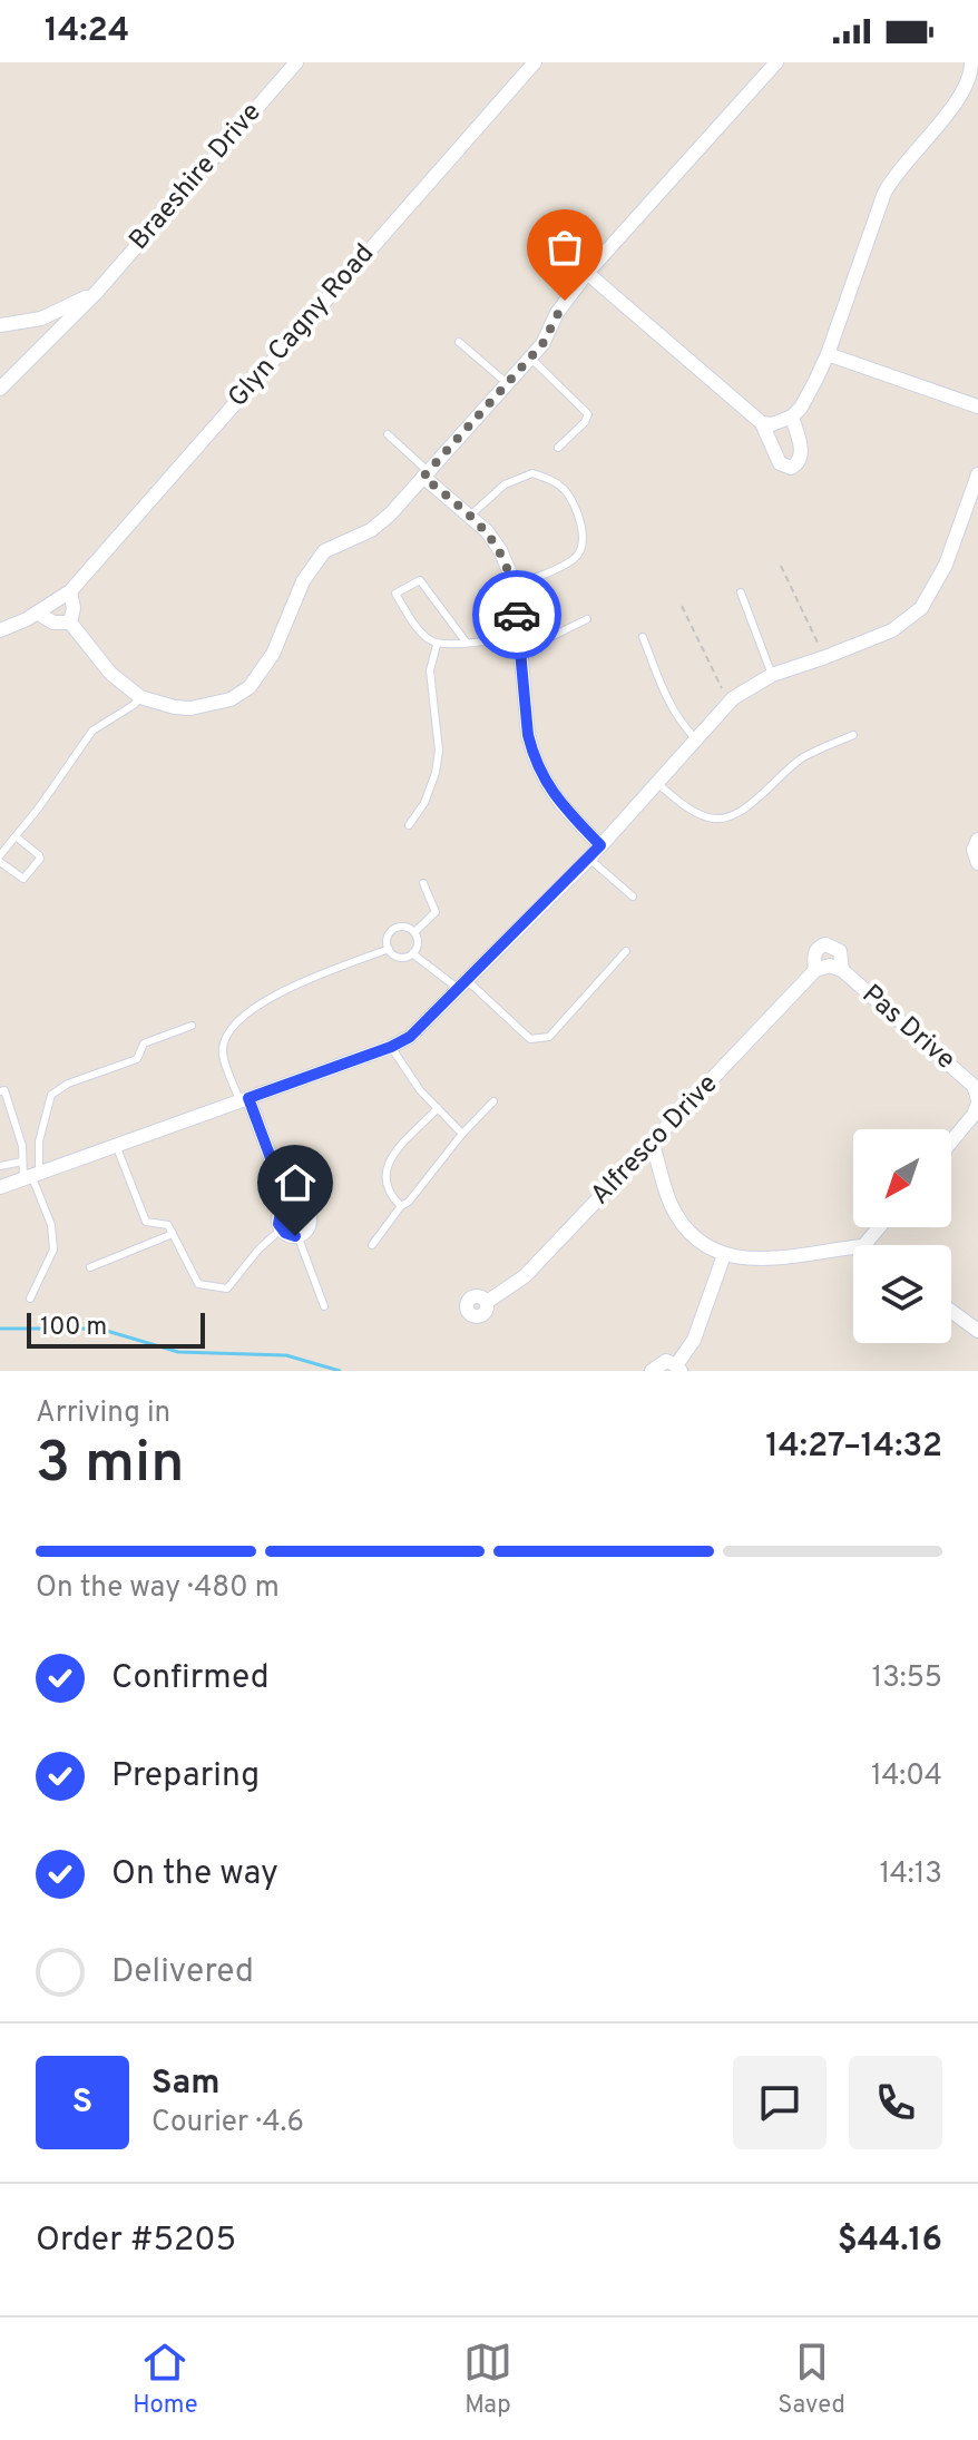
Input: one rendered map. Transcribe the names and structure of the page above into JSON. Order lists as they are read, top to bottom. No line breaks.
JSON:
{"streets":{"street":["Braeshire Drive","Glyn Cagny Road","Pas Drive","Alfresco Drive"]},"crossings":[["Pas Drive","Alfresco Drive"]],"scale_bar":"100 m","north":"bottom left","page":{"status":"14:24","scale":"100 m","heading":["3 min","Arriving in","14:27–14:32"],"panel":["Sam","Courier · 4.6","Order #5205","$44.16"],"bar":"On the way · 480 m","list":[["Confirmed","13:55"],["Preparing","14:04"],["On the way","14:13"],"Delivered"],"round":"S","tabs":["Home","Map","Saved"]}}
